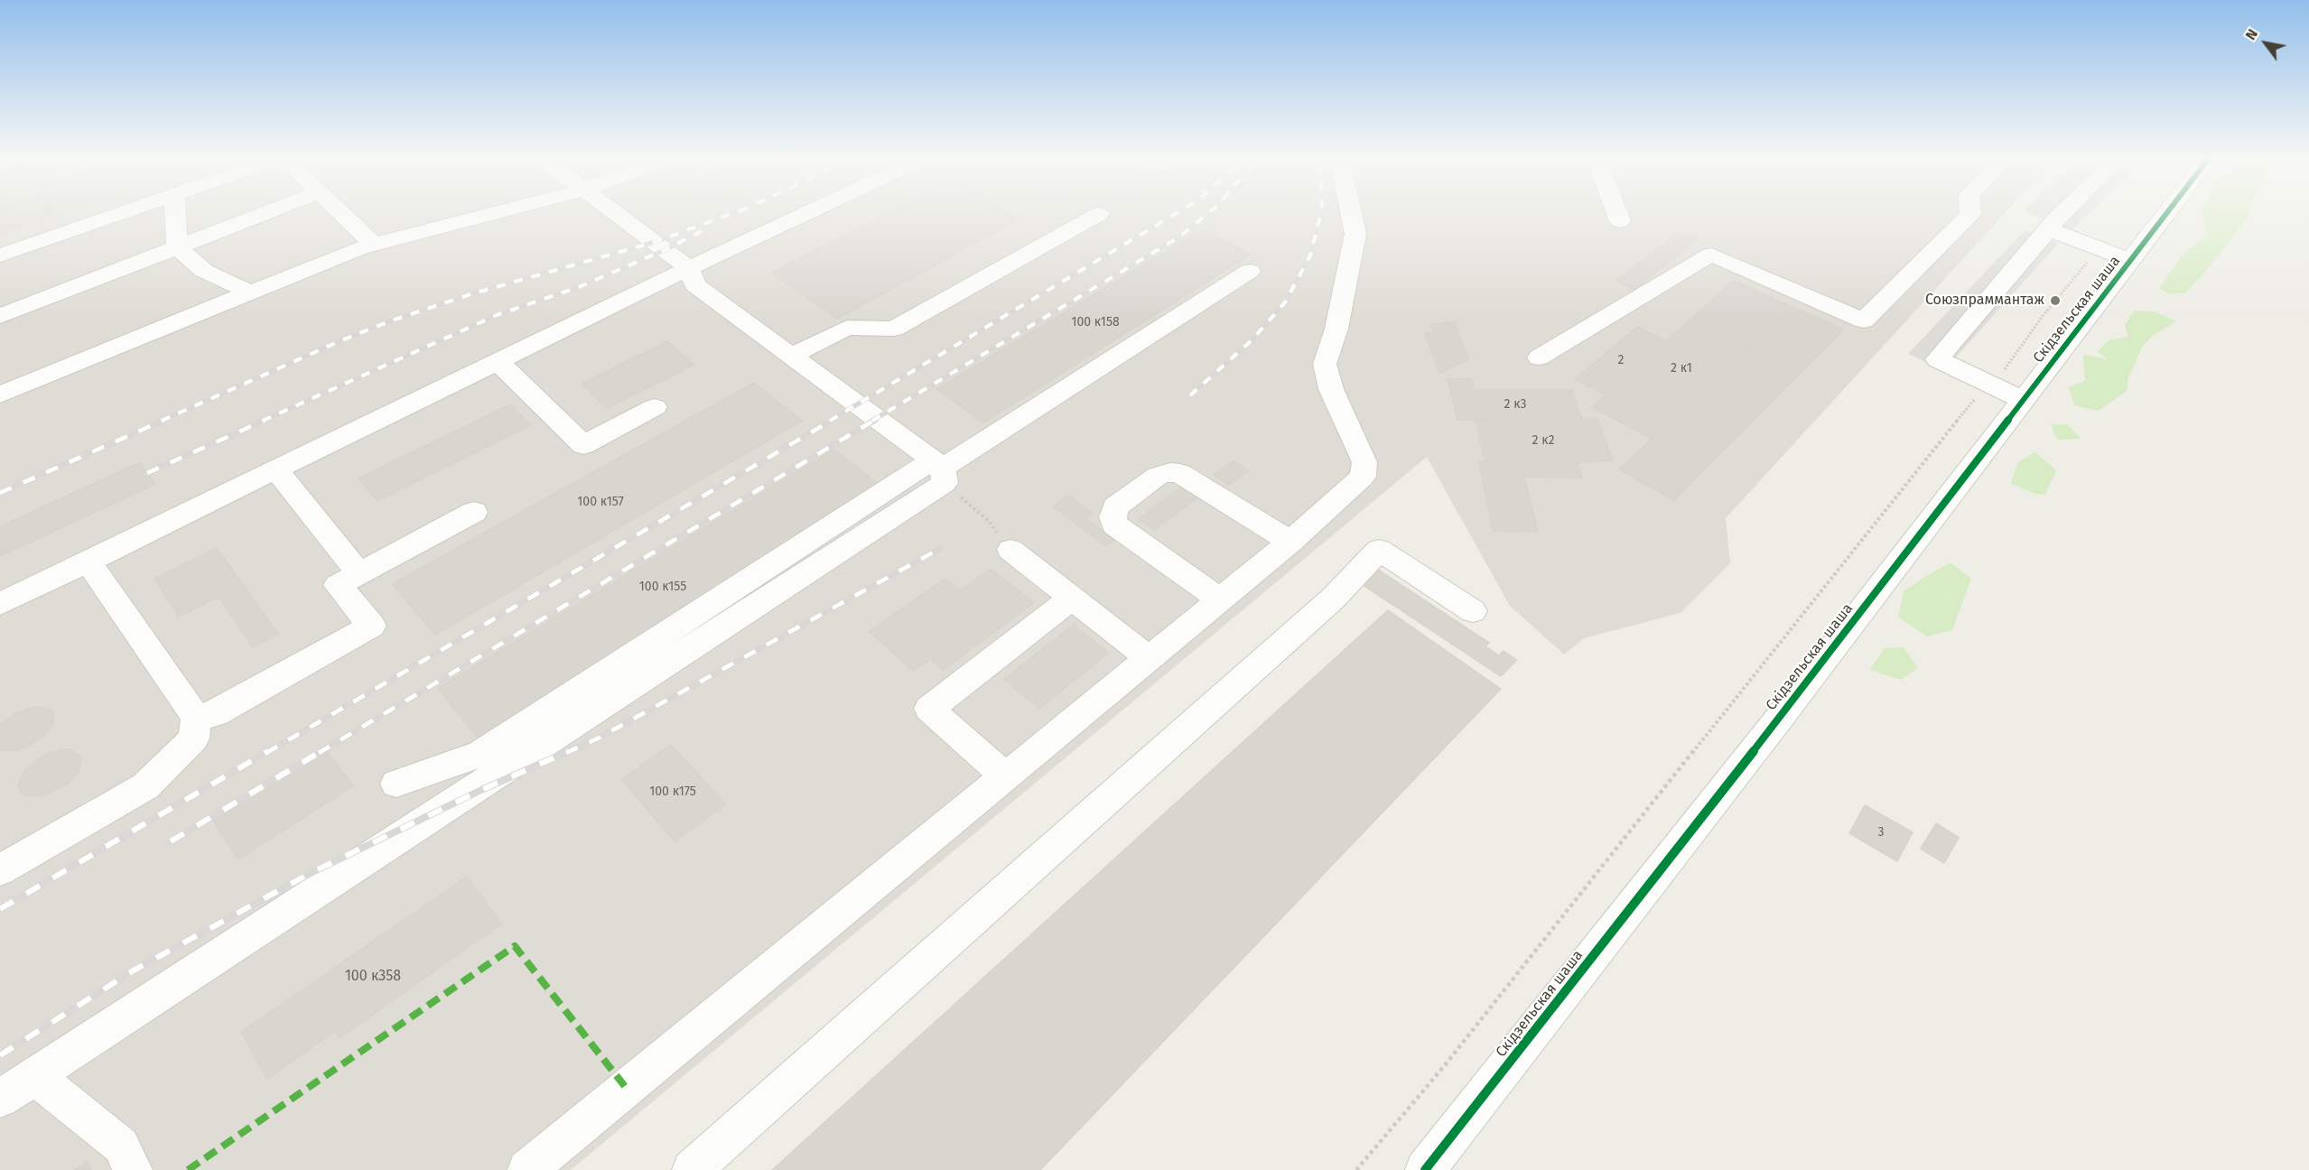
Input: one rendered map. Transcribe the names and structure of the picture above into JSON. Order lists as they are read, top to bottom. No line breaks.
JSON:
{"streets":{"street":["Скідзельская шаша"]},"places":["Союзпраммантаж"],"house_numbers":["100 к158","2","2 к1","2 к3","2 к2","100 к157","100 к155","100 к175","3","100 к358"],"north":"top left"}
